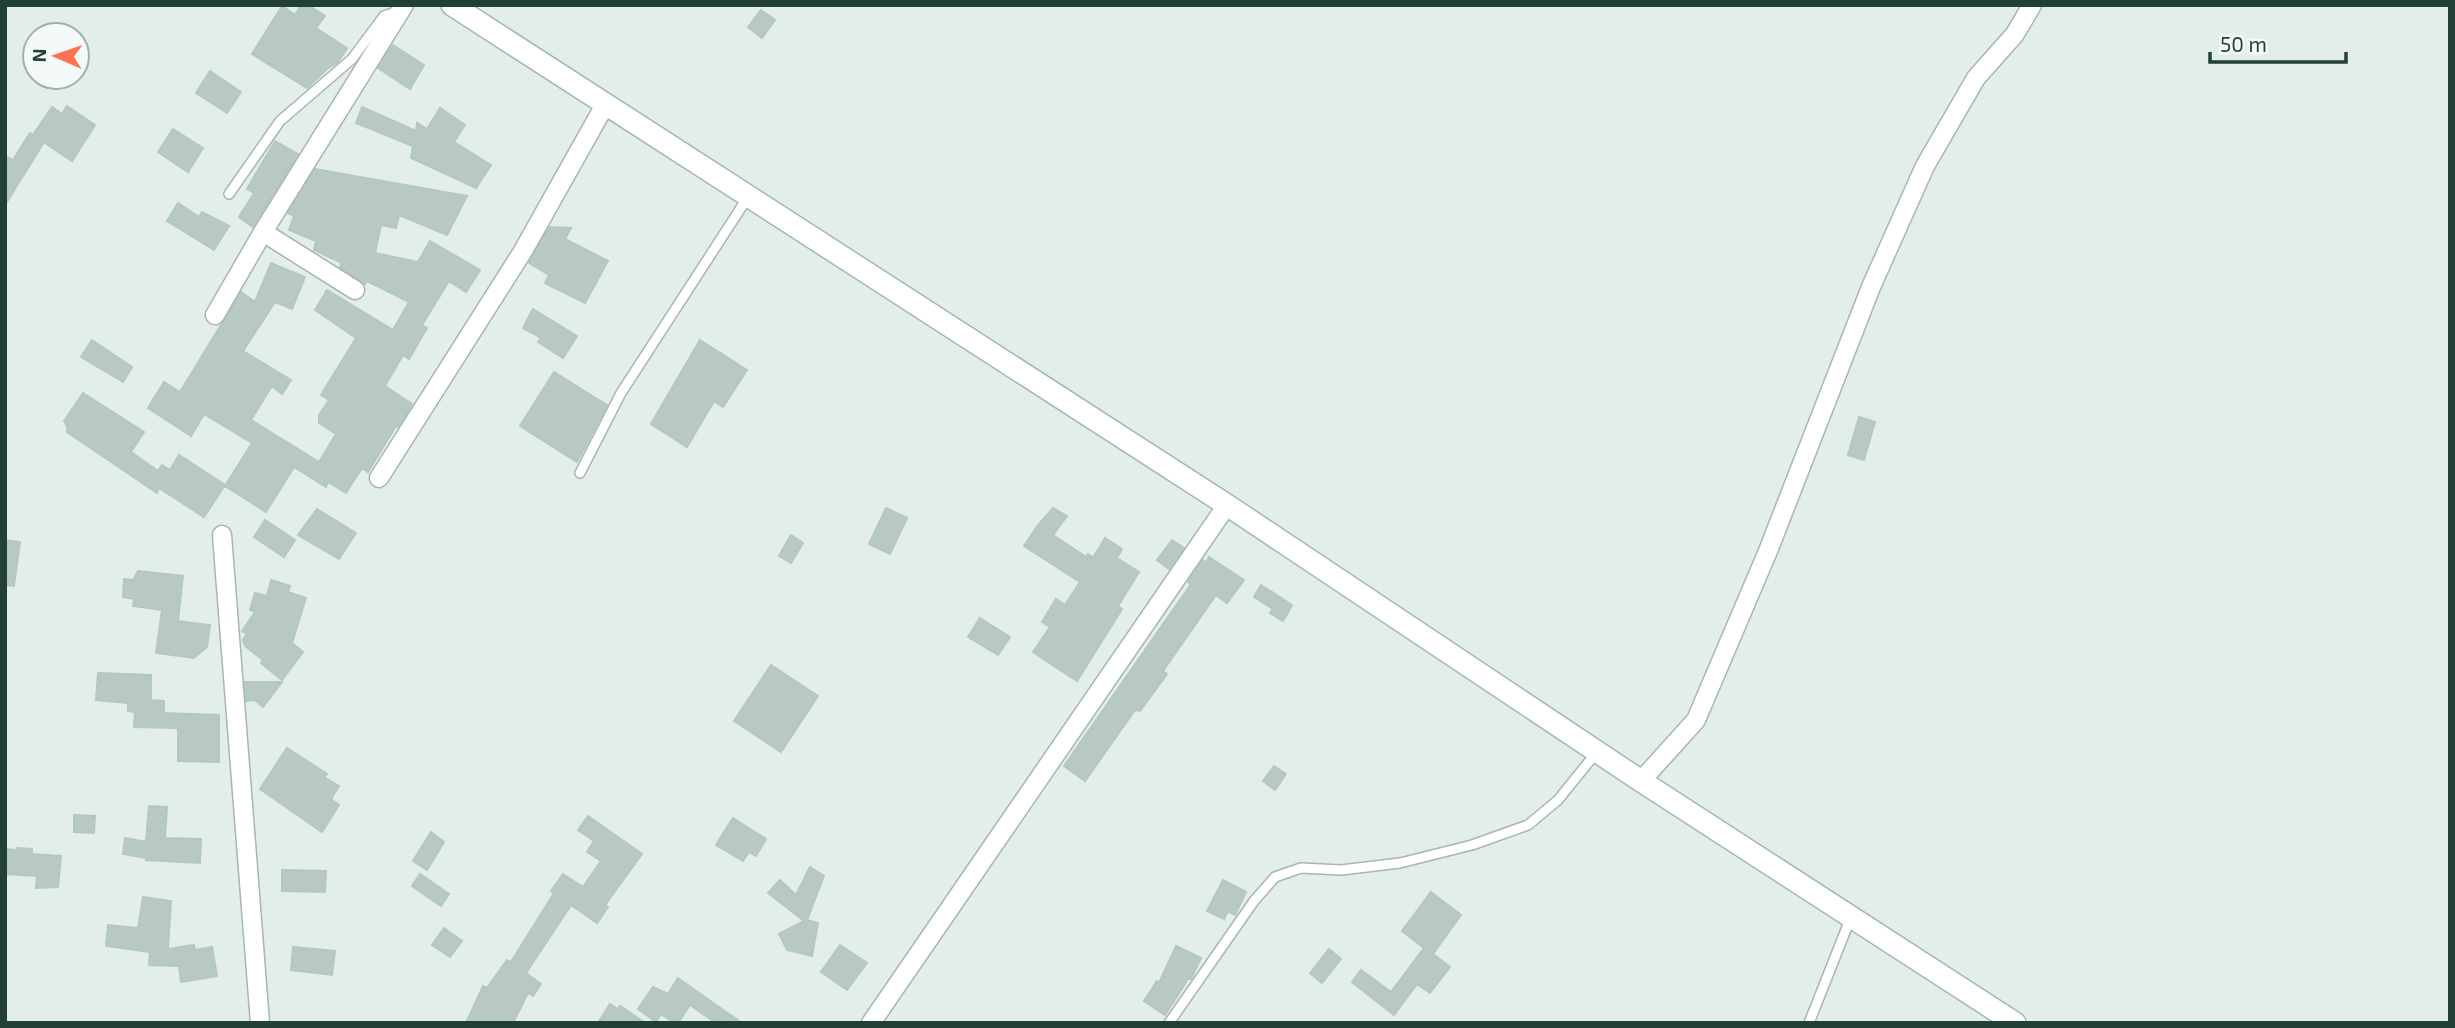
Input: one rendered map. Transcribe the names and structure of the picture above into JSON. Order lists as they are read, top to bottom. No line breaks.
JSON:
{"scale_bar":"50 m","north":"left"}
